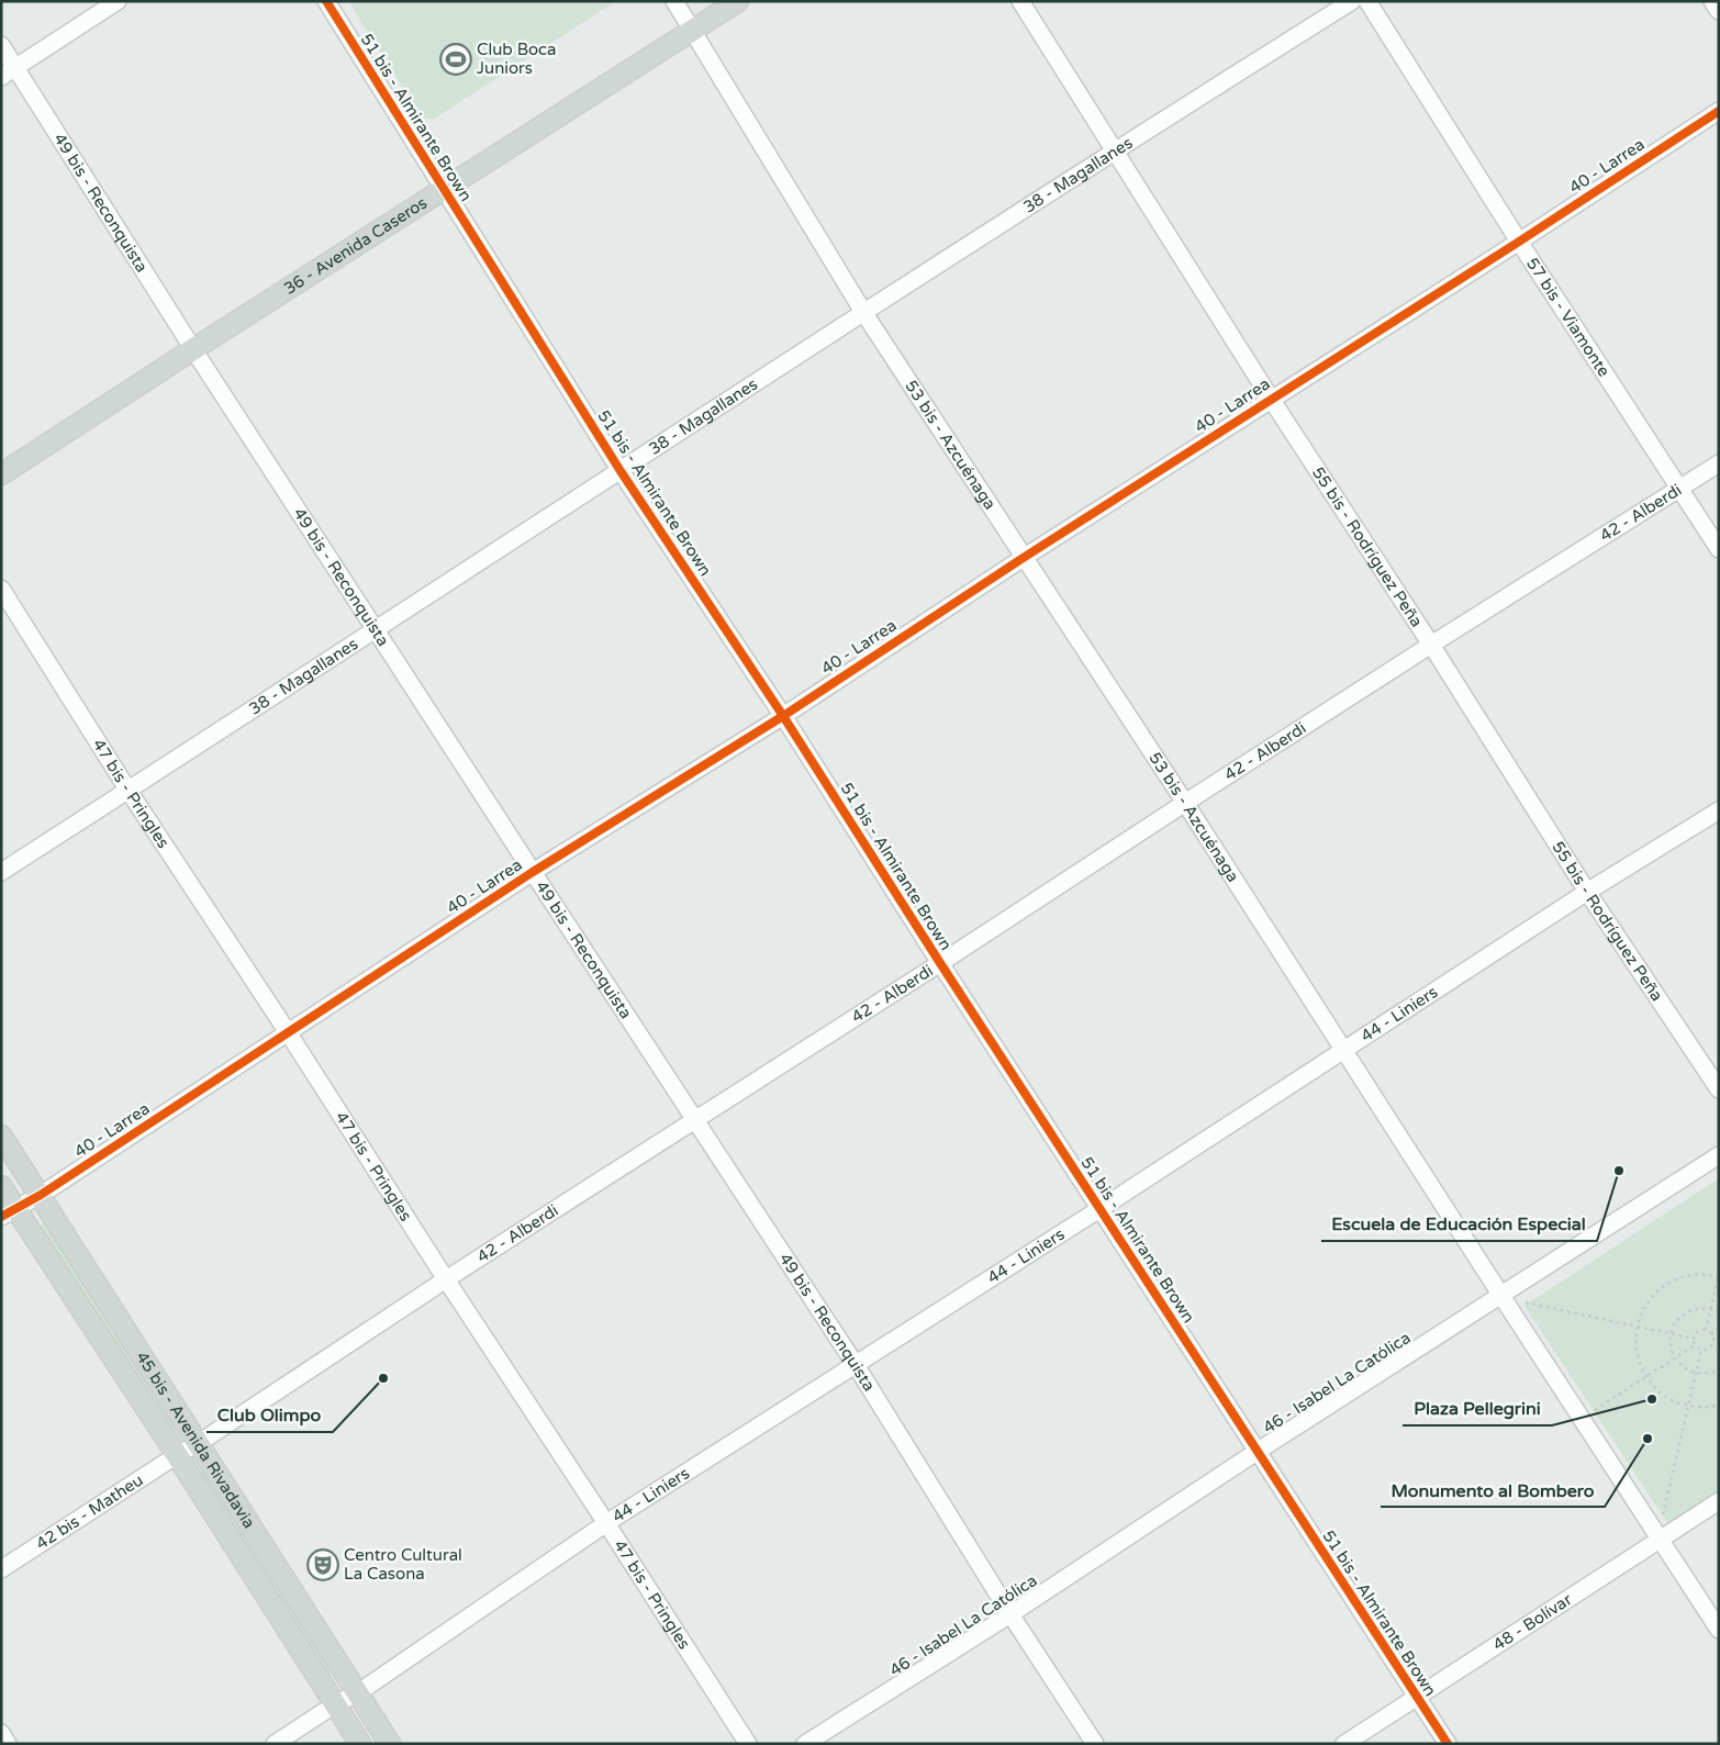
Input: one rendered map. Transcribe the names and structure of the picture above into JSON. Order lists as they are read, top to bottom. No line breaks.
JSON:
{"streets":{"main road":["36 - Avenida Caseros","45 bis - Avenida Rivadavia"],"street":["51 bis - Almirante Brown","40 - Larrea","38 - Magallanes","49 bis - Reconquista","57 bis - Viamonte","53 bis - Azcuénaga","42 - Alberdi","55 bis - Rodríguez Peña","47 bis - Pringles","44 - Liniers","46 - Isabel La Católica","42 bis - Matheu","48 - Bolívar"]},"crossings":[["51 bis - Almirante Brown","40 - Larrea"],["51 bis - Almirante Brown","38 - Magallanes"],["51 bis - Almirante Brown","36 - Avenida Caseros"],["51 bis - Almirante Brown","42 - Alberdi"],["51 bis - Almirante Brown","44 - Liniers"],["51 bis - Almirante Brown","46 - Isabel La Católica"],["51 bis - Almirante Brown","48 - Bolívar"],["40 - Larrea","49 bis - Reconquista"],["40 - Larrea","57 bis - Viamonte"],["40 - Larrea","53 bis - Azcuénaga"],["40 - Larrea","55 bis - Rodríguez Peña"],["40 - Larrea","47 bis - Pringles"],["40 - Larrea","45 bis - Avenida Rivadavia"],["38 - Magallanes","49 bis - Reconquista"],["38 - Magallanes","53 bis - Azcuénaga"],["38 - Magallanes","55 bis - Rodríguez Peña"],["38 - Magallanes","47 bis - Pringles"],["49 bis - Reconquista","36 - Avenida Caseros"],["49 bis - Reconquista","42 - Alberdi"],["49 bis - Reconquista","44 - Liniers"],["49 bis - Reconquista","46 - Isabel La Católica"],["36 - Avenida Caseros","53 bis - Azcuénaga"],["57 bis - Viamonte","42 - Alberdi"],["53 bis - Azcuénaga","42 - Alberdi"],["53 bis - Azcuénaga","44 - Liniers"],["53 bis - Azcuénaga","46 - Isabel La Católica"],["53 bis - Azcuénaga","48 - Bolívar"],["42 - Alberdi","55 bis - Rodríguez Peña"],["42 - Alberdi","47 bis - Pringles"],["42 - Alberdi","45 bis - Avenida Rivadavia"],["42 - Alberdi","42 bis - Matheu"],["55 bis - Rodríguez Peña","44 - Liniers"],["47 bis - Pringles","44 - Liniers"],["44 - Liniers","45 bis - Avenida Rivadavia"],["45 bis - Avenida Rivadavia","42 bis - Matheu"]],"places":{"sports":["Club Boca Juniors"],"other":["Escuela de Educación Especial","Club Olimpo","Plaza Pellegrini","Monumento al Bombero"],"theatre":["Centro Cultural La Casona"]}}
